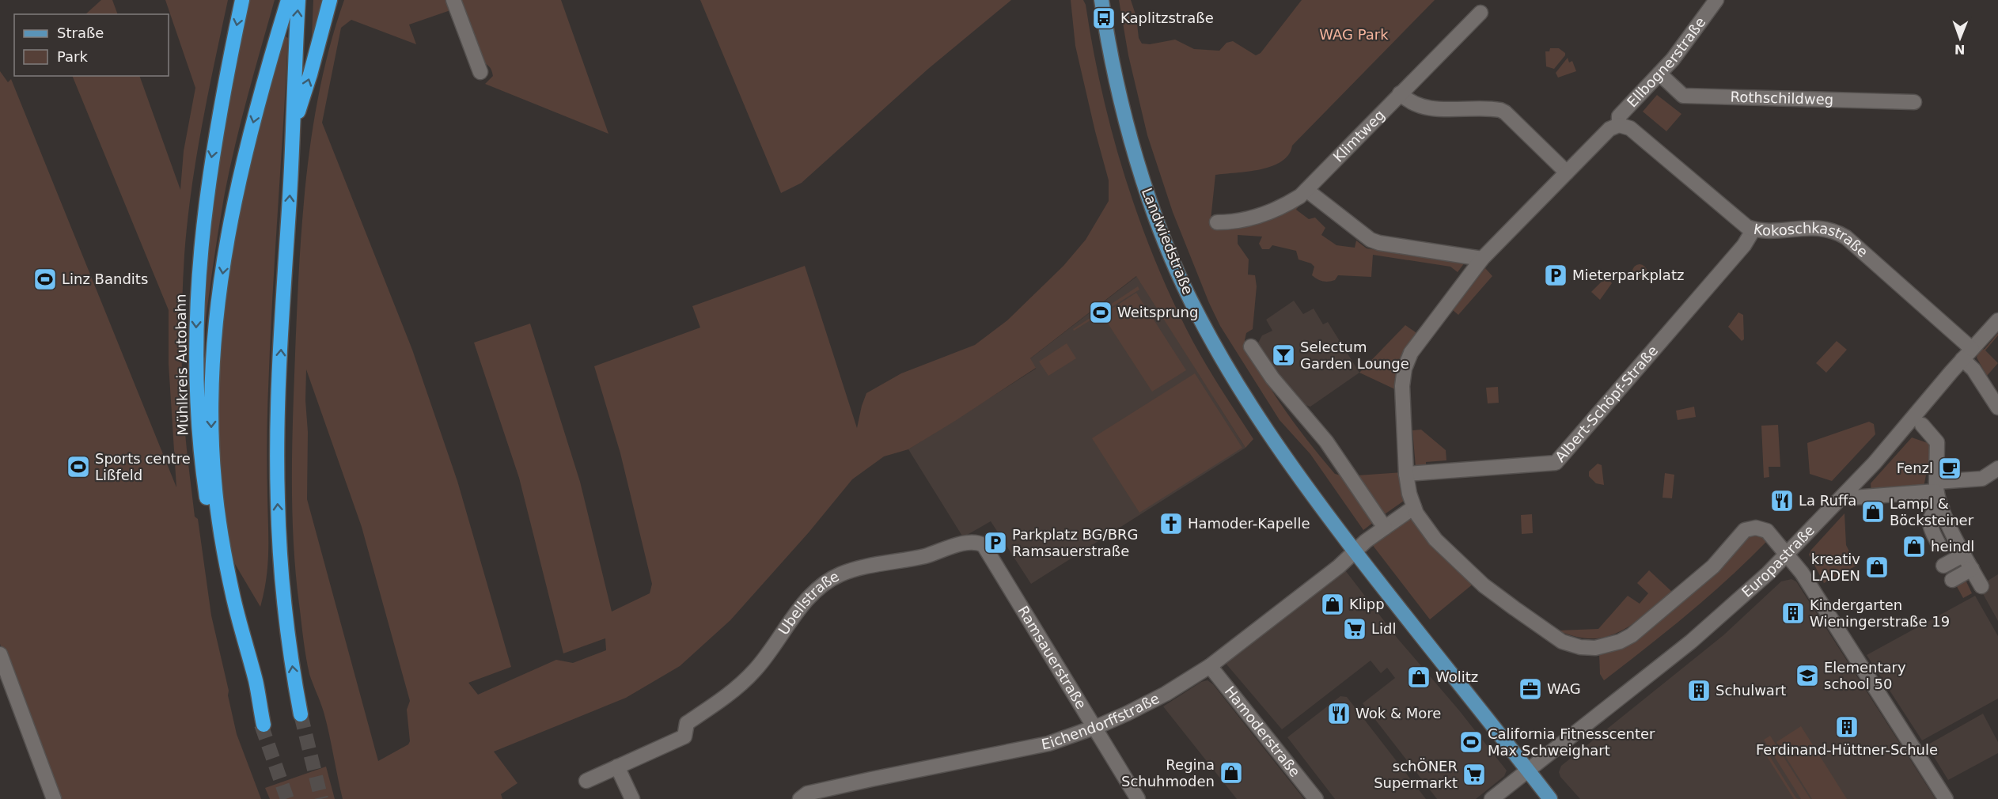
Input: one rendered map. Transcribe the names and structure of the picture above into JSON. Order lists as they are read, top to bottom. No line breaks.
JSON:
{"streets":{"highway":["Mühlkreis Autobahn"],"main road":["Landwiedstraße"],"street":["Ellbognerstraße","Rothschildweg","Klimtweg","Kokoschkastraße","Albert-Schöpf-Straße","Europastraße","Ubellstraße","Ramsauerstraße","Eichendorffstraße","Hamoderstraße"]},"crossings":[["Ellbognerstraße","Rothschildweg"],["Ellbognerstraße","Kokoschkastraße"],["Landwiedstraße","Europastraße"],["Landwiedstraße","Eichendorffstraße"],["Kokoschkastraße","Albert-Schöpf-Straße"],["Kokoschkastraße","Europastraße"],["Ubellstraße","Ramsauerstraße"],["Ramsauerstraße","Eichendorffstraße"],["Eichendorffstraße","Hamoderstraße"]],"parks":["WAG Park"],"places":{"bus stop":["Kaplitzstraße"],"parking":["Mieterparkplatz","Parkplatz BG/BRG Ramsauerstraße"],"sports":["Linz Bandits","Weitsprung","Sports centre Lißfeld","California Fitnesscenter Max Schweighart"],"bar":["Selectum Garden Lounge"],"cafe":["Fenzl"],"restaurant":["La Ruffa","Wok & More"],"shop":["Lampl & Böcksteiner","heindl","kreativ LADEN","Klipp","Wolitz","Regina Schuhmoden"],"church":["Hamoder-Kapelle"],"building":["Kindergarten Wieningerstraße 19","Schulwart","Ferdinand-Hüttner-Schule"],"supermarket":["Lidl","schÖNER Supermarkt"],"school or university":["Elementary school 50"],"office":["WAG"]},"legend":["Straße","Park"],"north":"bottom"}
